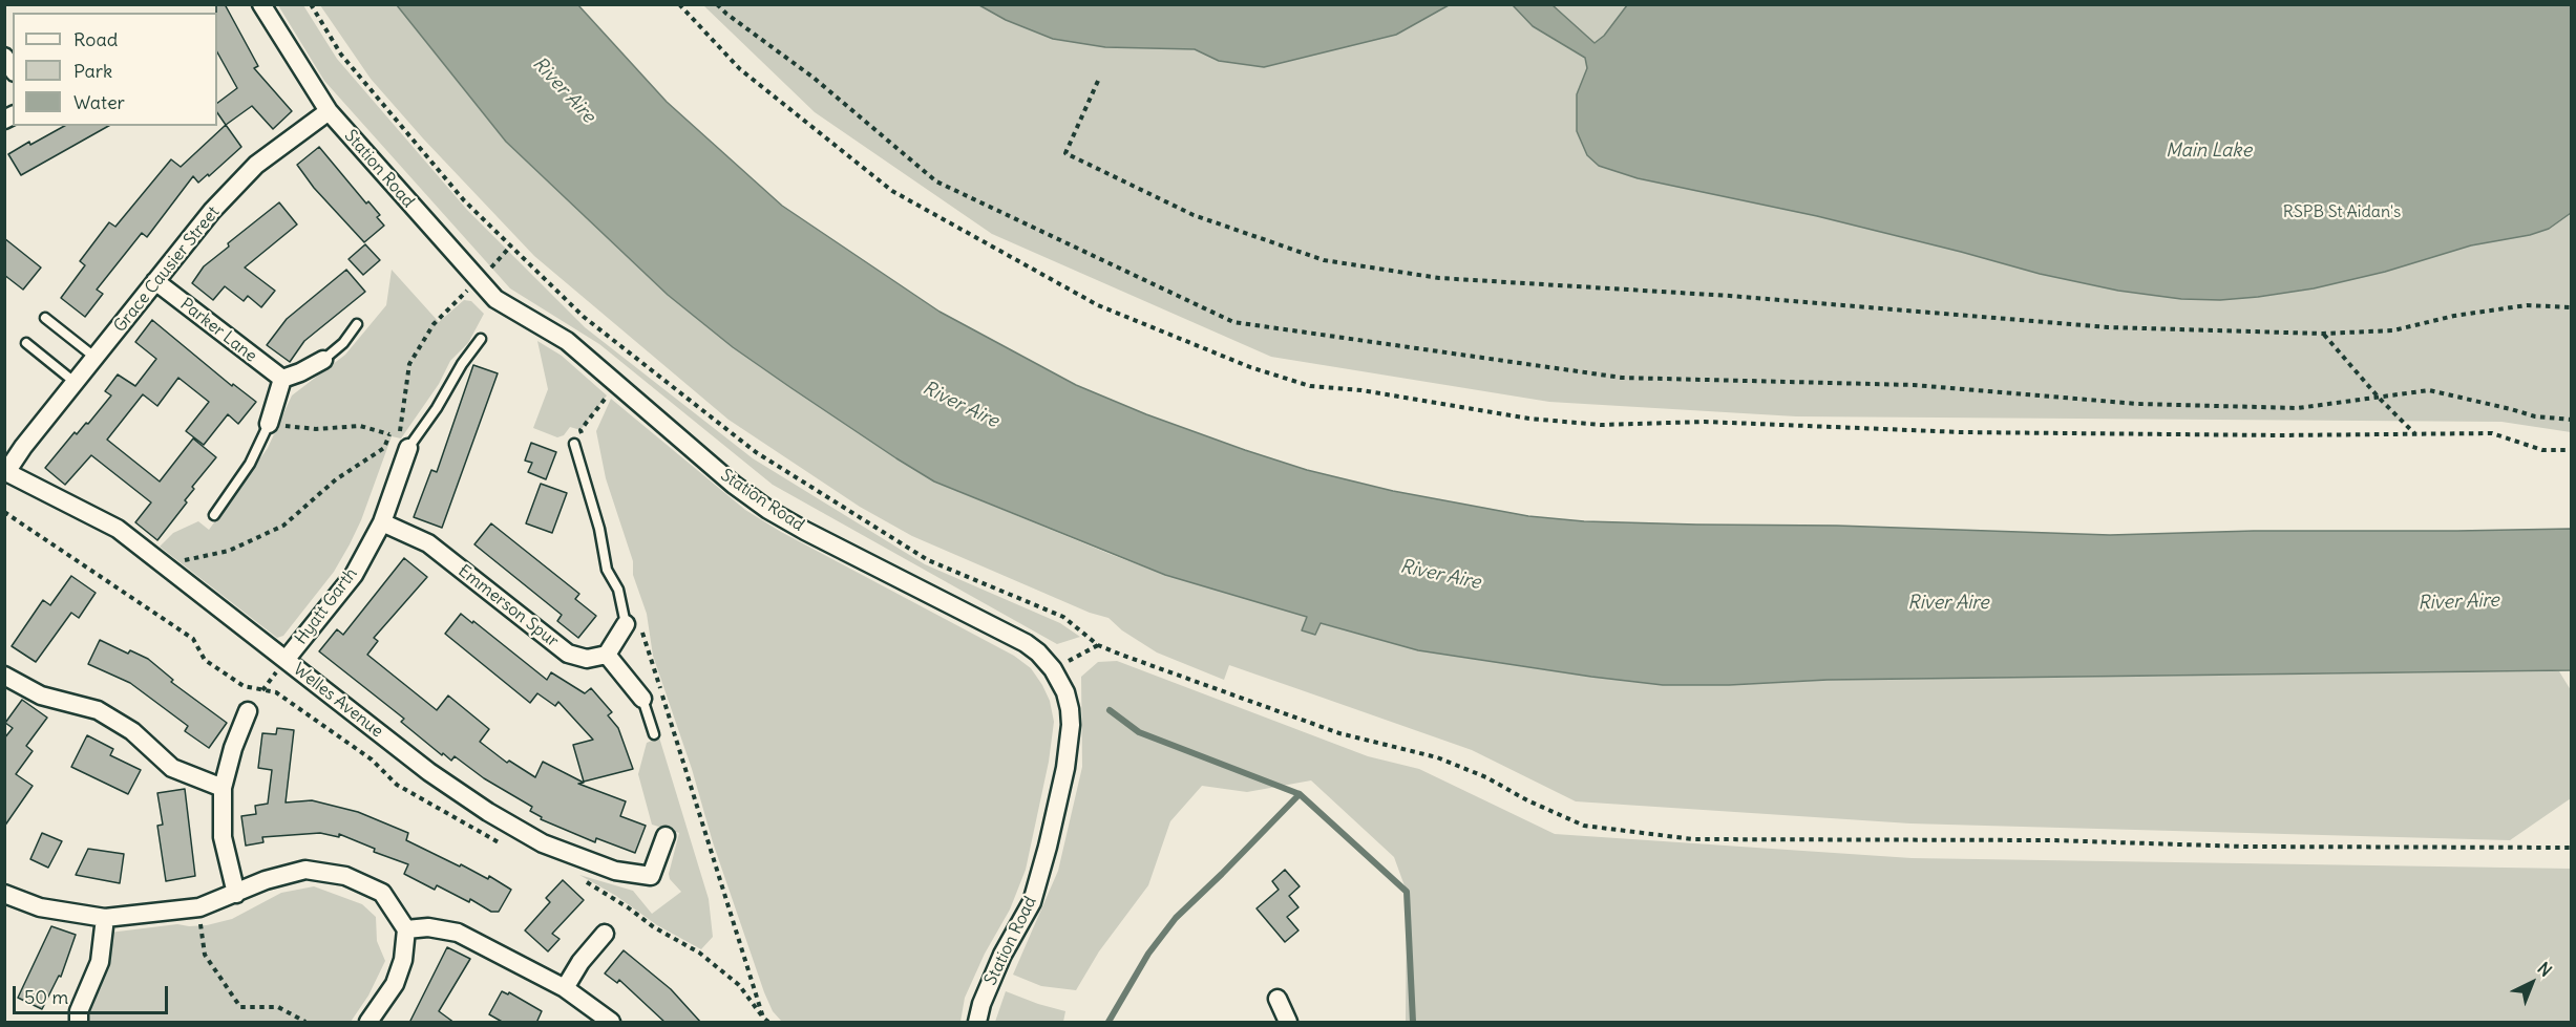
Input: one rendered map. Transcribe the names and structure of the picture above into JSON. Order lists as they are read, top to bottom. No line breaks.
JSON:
{"streets":{"street":["Station Road","Grace Causier Street","Parker Lane","Hyatt Garth","Emmerson Spur","Welles Avenue"]},"crossings":[["Station Road","Grace Causier Street"],["Grace Causier Street","Parker Lane"],["Grace Causier Street","Welles Avenue"],["Hyatt Garth","Emmerson Spur"],["Hyatt Garth","Welles Avenue"]],"water":["River Aire","Main Lake"],"parks":["RSPB St Aidan's"],"legend":["Road","Park","Water"],"scale_bar":"50 m","north":"top right"}
